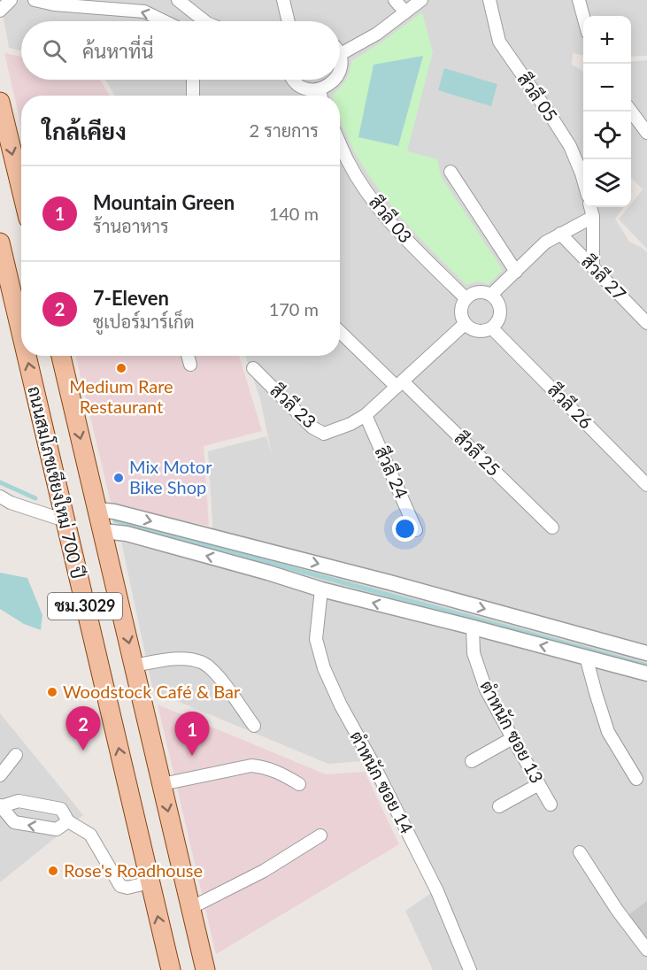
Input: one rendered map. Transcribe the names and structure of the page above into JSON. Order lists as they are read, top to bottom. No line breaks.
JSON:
{"streets":{"main road":["ถนนสมโภชเชียงใหม่ 700 ปี","ชม.3029"],"street":["สีวลี 05","สีวลี 03","สีวลี 27","สีวลี 23","สีวลี 26","สีวลี 25","สีวลี 24","ตำหนัก ซอย 13","ตำหนัก ซอย 14"]},"crossings":[["สีวลี 03","สีวลี 26"],["สีวลี 23","สีวลี 24"]],"places":["Medium Rare Restaurant","Mix Motor Bike Shop","Woodstock Café & Bar","Rose's Roadhouse"],"page":{"map_buttons":["+","−"],"search":"ค้นหาที่นี่","heading":["ใกล้เคียง","2 รายการ"],"list":[{"mark":"1","name":"Mountain Green","note":"ร้านอาหาร","value":"140 m"},{"mark":"2","name":"7-Eleven","note":"ซูเปอร์มาร์เก็ต","value":"170 m"}],"pins":["2","1"]}}
